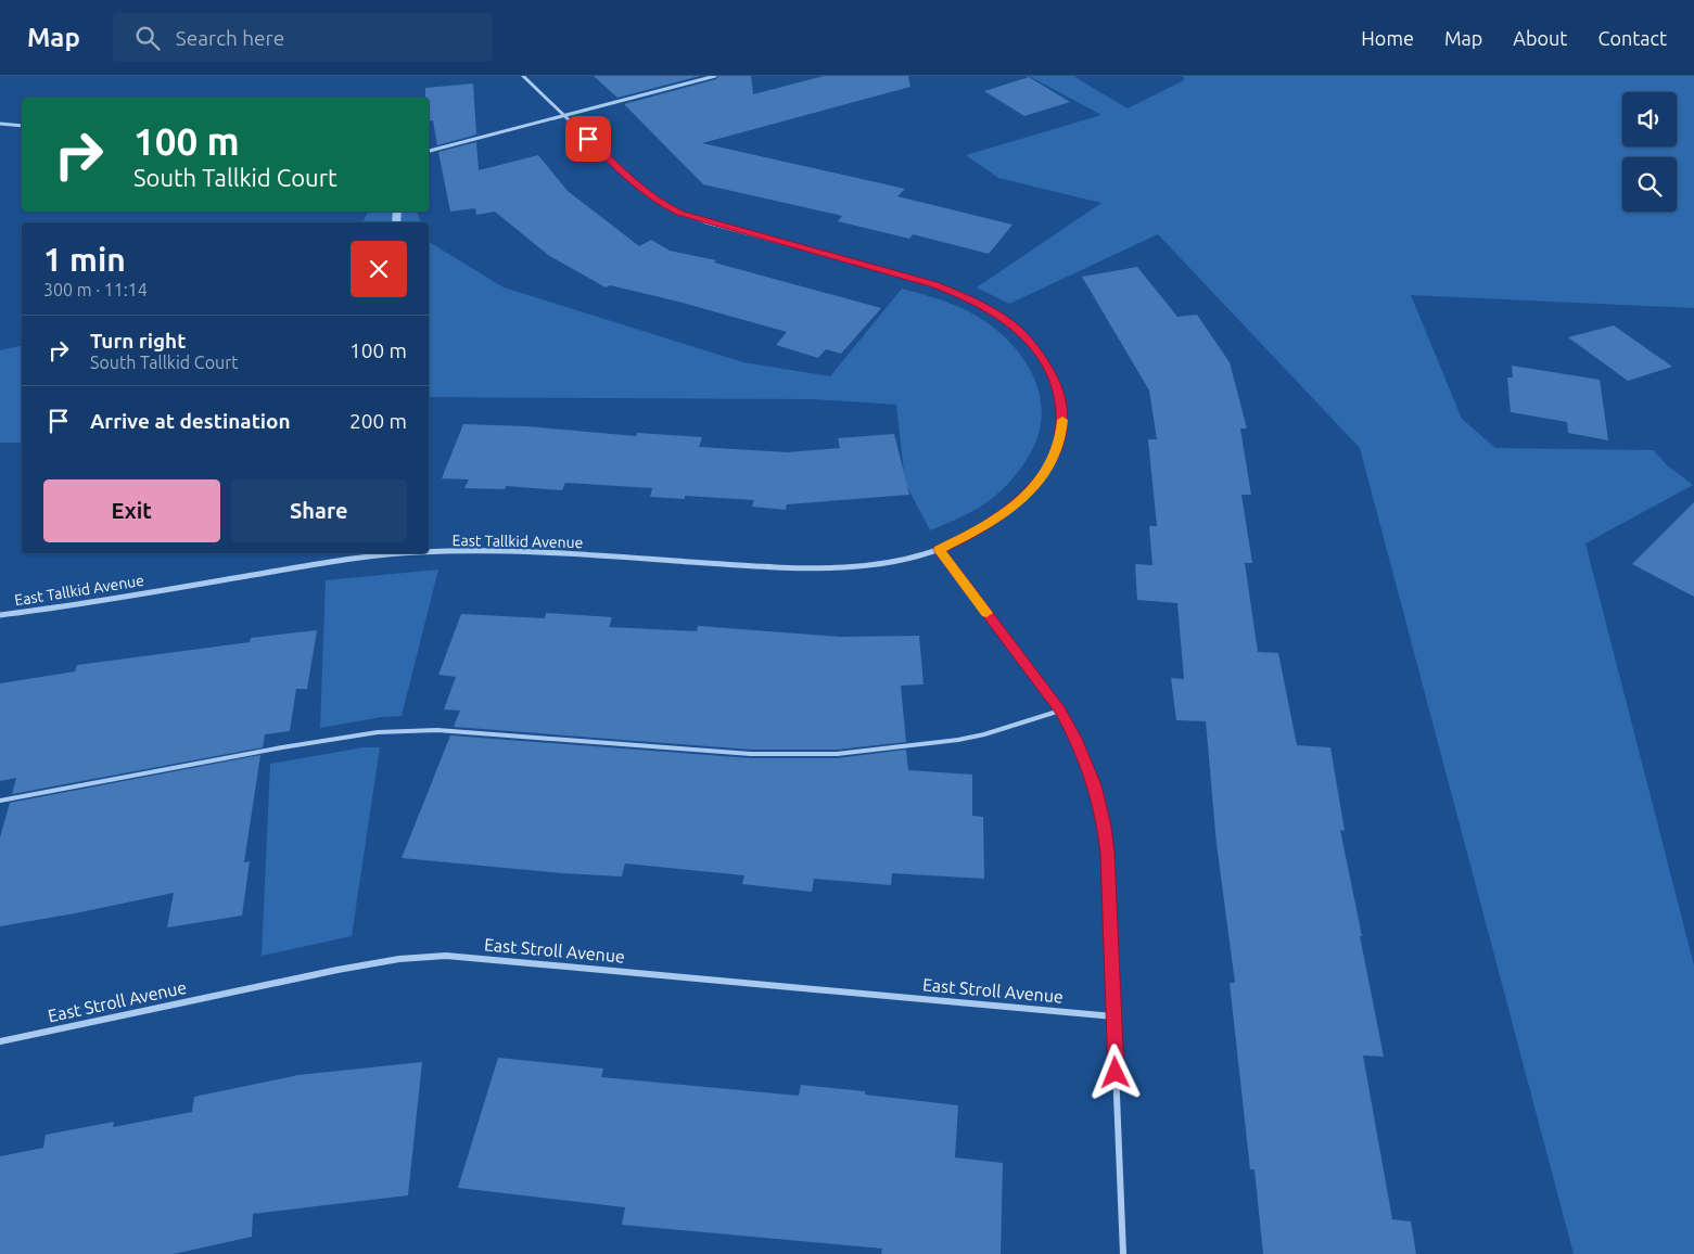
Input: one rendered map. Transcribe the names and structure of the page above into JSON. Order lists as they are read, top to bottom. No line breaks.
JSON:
{"streets":{"street":["East Tallkid Avenue","East Stroll Avenue"]},"page":{"header":"Map","search":"Search here","nav":["Home","Map","About","Contact"],"turn":["100 m","South Tallkid Court"],"heading":["1 min","300 m · 11:14"],"list":[{"name":"Turn right","note":"South Tallkid Court","value":"100 m"},{"name":"Arrive at destination","value":"200 m"}],"buttons":["Exit","Share"]}}
